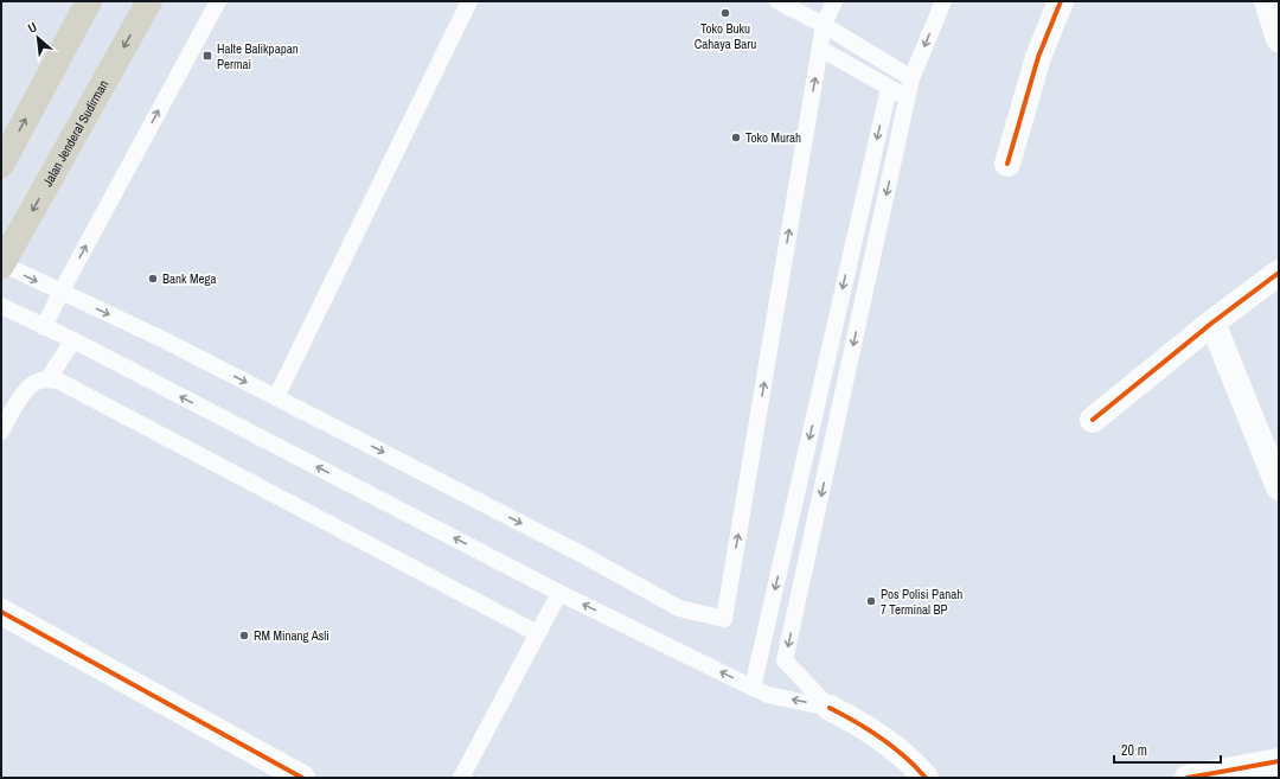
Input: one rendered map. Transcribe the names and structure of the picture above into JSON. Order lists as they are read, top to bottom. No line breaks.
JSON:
{"streets":{"highway":["Jalan Jenderal Sudirman"]},"places":{"other":["Toko Buku Cahaya Baru","Toko Murah","Bank Mega","Pos Polisi Panah 7 Terminal BP","RM Minang Asli"],"transit":["Halte Balikpapan Permai"]},"scale_bar":"20 m","north":"top left"}
